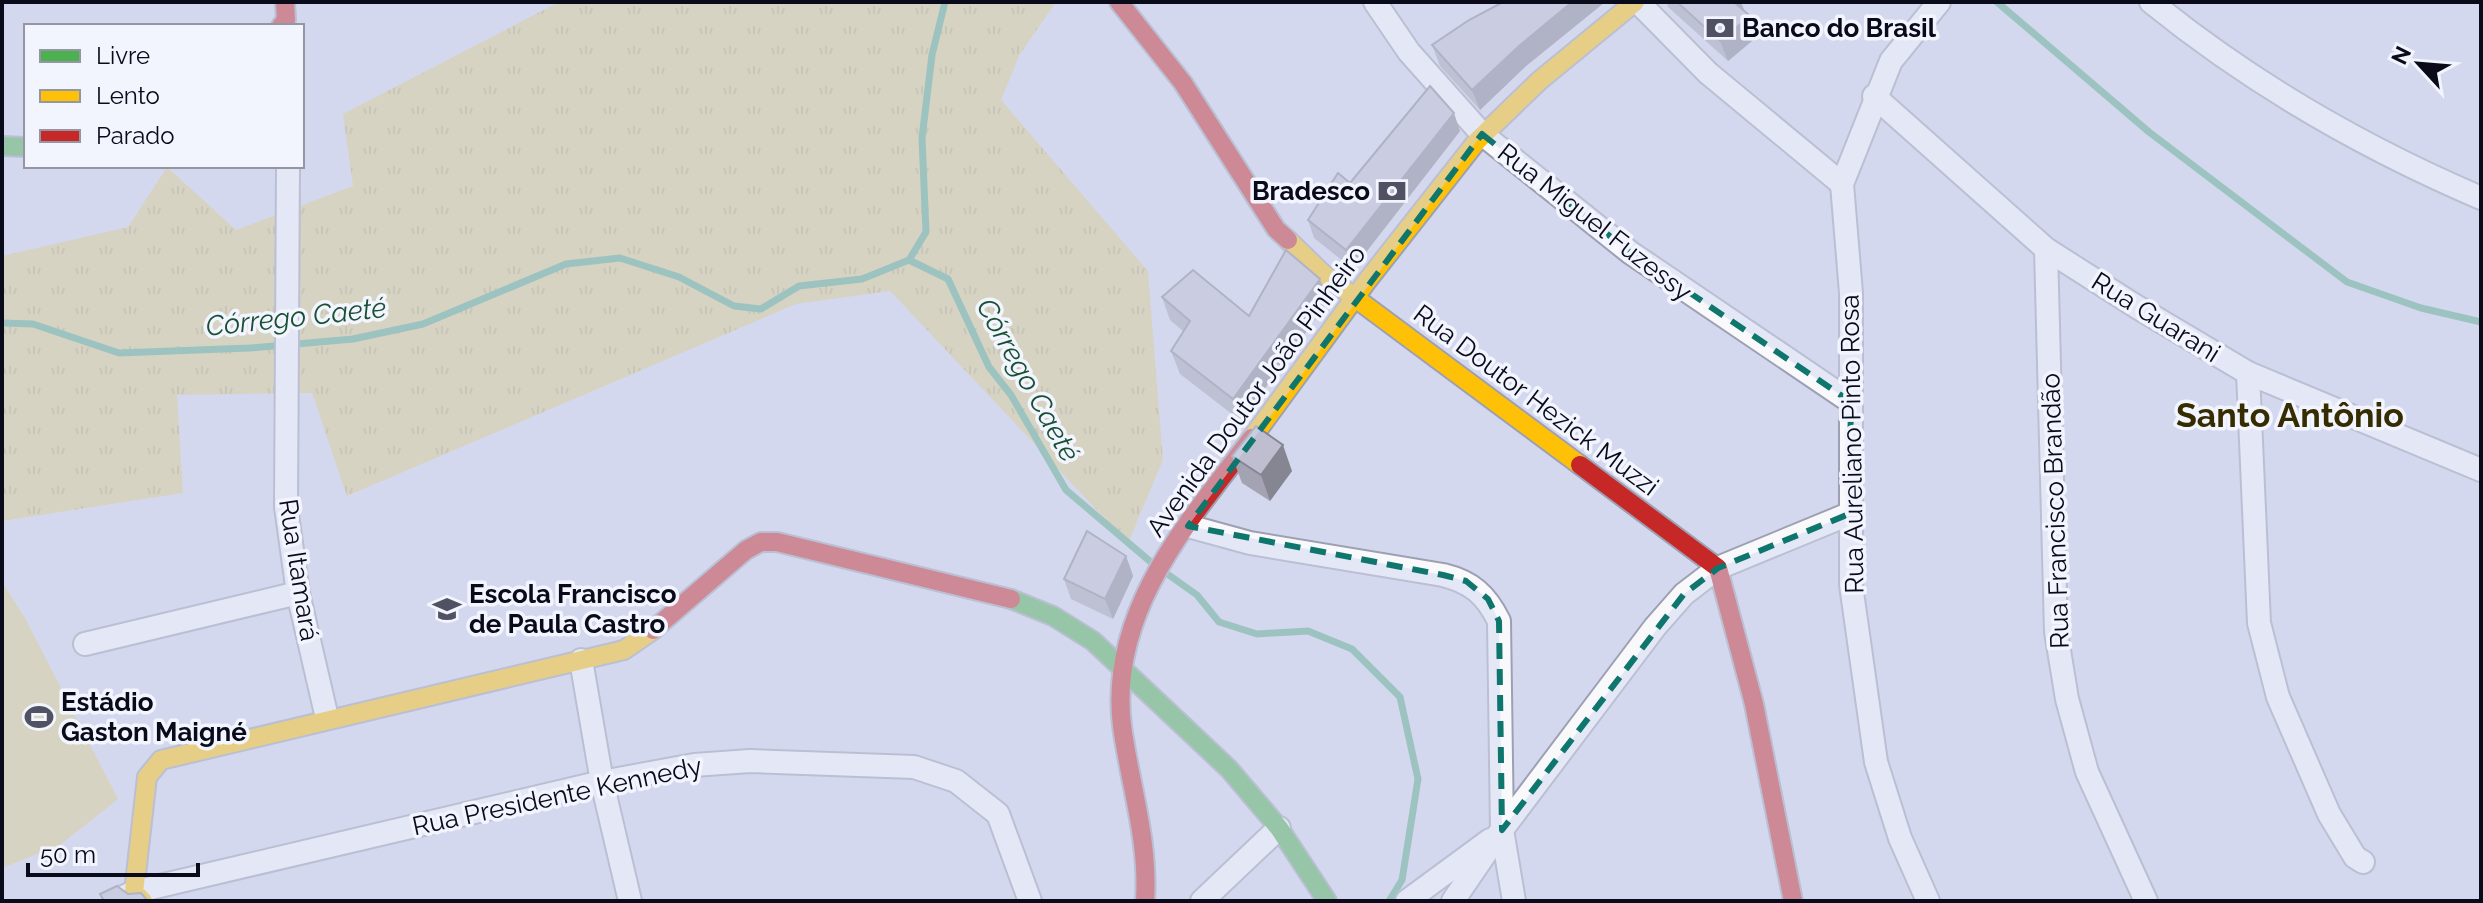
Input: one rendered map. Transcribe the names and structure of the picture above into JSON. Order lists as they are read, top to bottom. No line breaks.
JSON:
{"streets":{"street":["Rua Miguel Fuzessy","Rua Guarani","Avenida Doutor João Pinheiro","Rua Doutor Hezick Muzzi","Rua Aureliano Pinto Rosa","Rua Francisco Brandão","Rua Itamará","Rua Presidente Kennedy"]},"crossings":[["Rua Miguel Fuzessy","Avenida Doutor João Pinheiro"],["Rua Miguel Fuzessy","Rua Aureliano Pinto Rosa"],["Rua Guarani","Rua Aureliano Pinto Rosa"],["Rua Guarani","Rua Francisco Brandão"],["Avenida Doutor João Pinheiro","Rua Doutor Hezick Muzzi"]],"districts":["Santo Antônio"],"water":["Córrego Caeté"],"places":{"bank":["Banco do Brasil","Bradesco"],"school or university":["Escola Francisco de Paula Castro"],"sports":["Estádio Gaston Maigné"]},"legend":["Livre","Lento","Parado"],"scale_bar":"50 m","north":"top left"}
